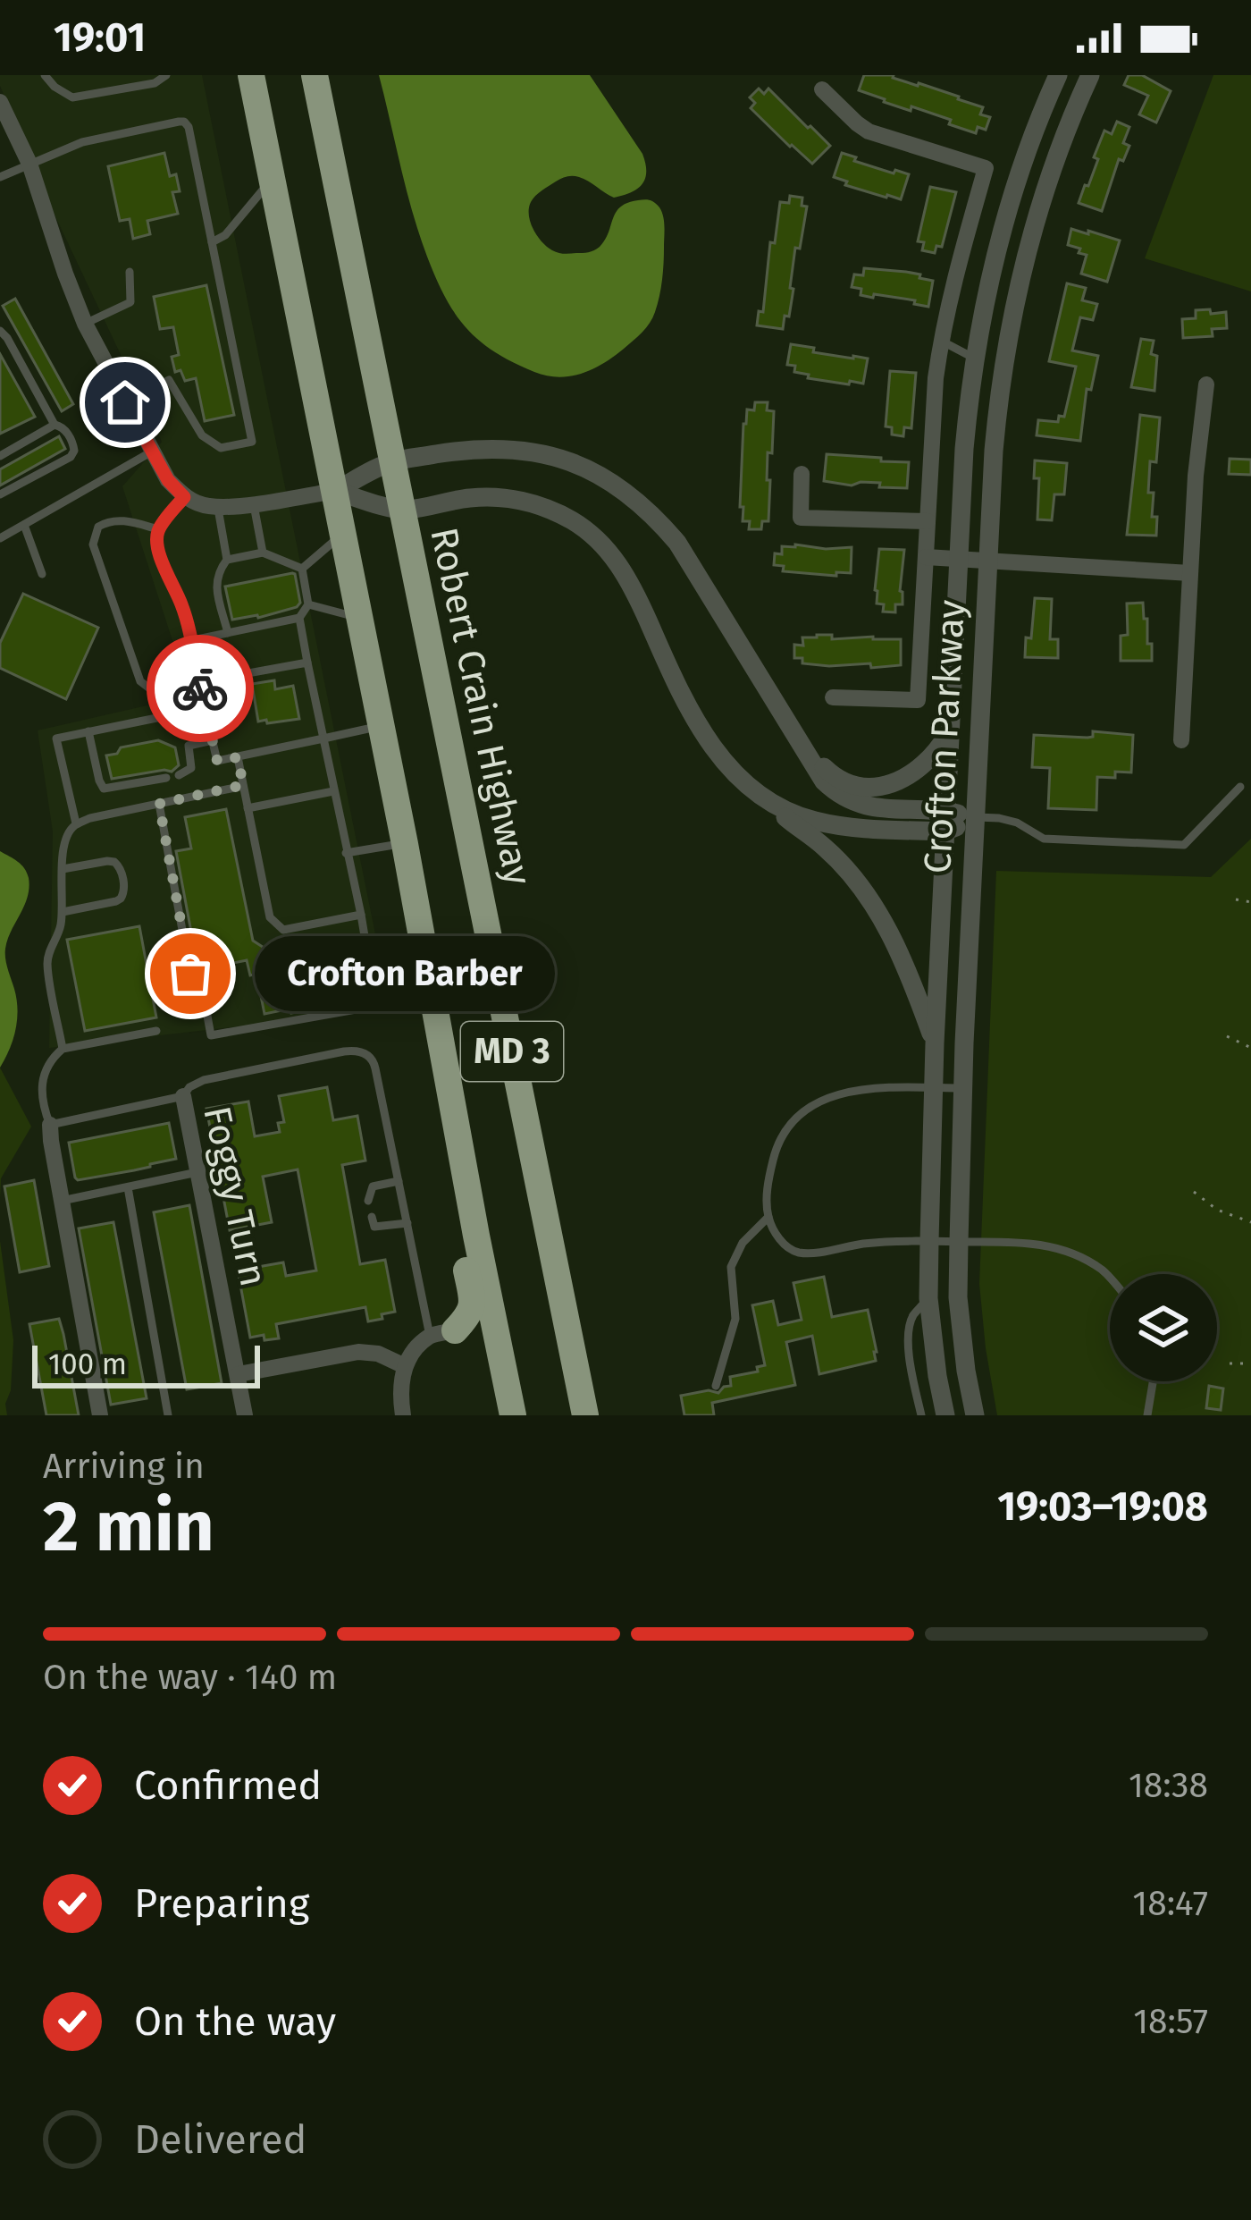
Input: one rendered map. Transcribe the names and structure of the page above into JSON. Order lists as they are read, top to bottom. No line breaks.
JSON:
{"streets":{"highway":["Robert Crain Highway","MD 3"],"street":["Crofton Parkway","Foggy Turn"]},"places":["Crofton Barber"],"scale_bar":"100 m","page":{"status":"19:01","bubble":"Crofton Barber","scale":"100 m","heading":["2 min","Arriving in","19:03–19:08"],"bar":"On the way · 140 m","list":[["Confirmed","18:38"],["Preparing","18:47"],["On the way","18:57"],"Delivered"]}}
